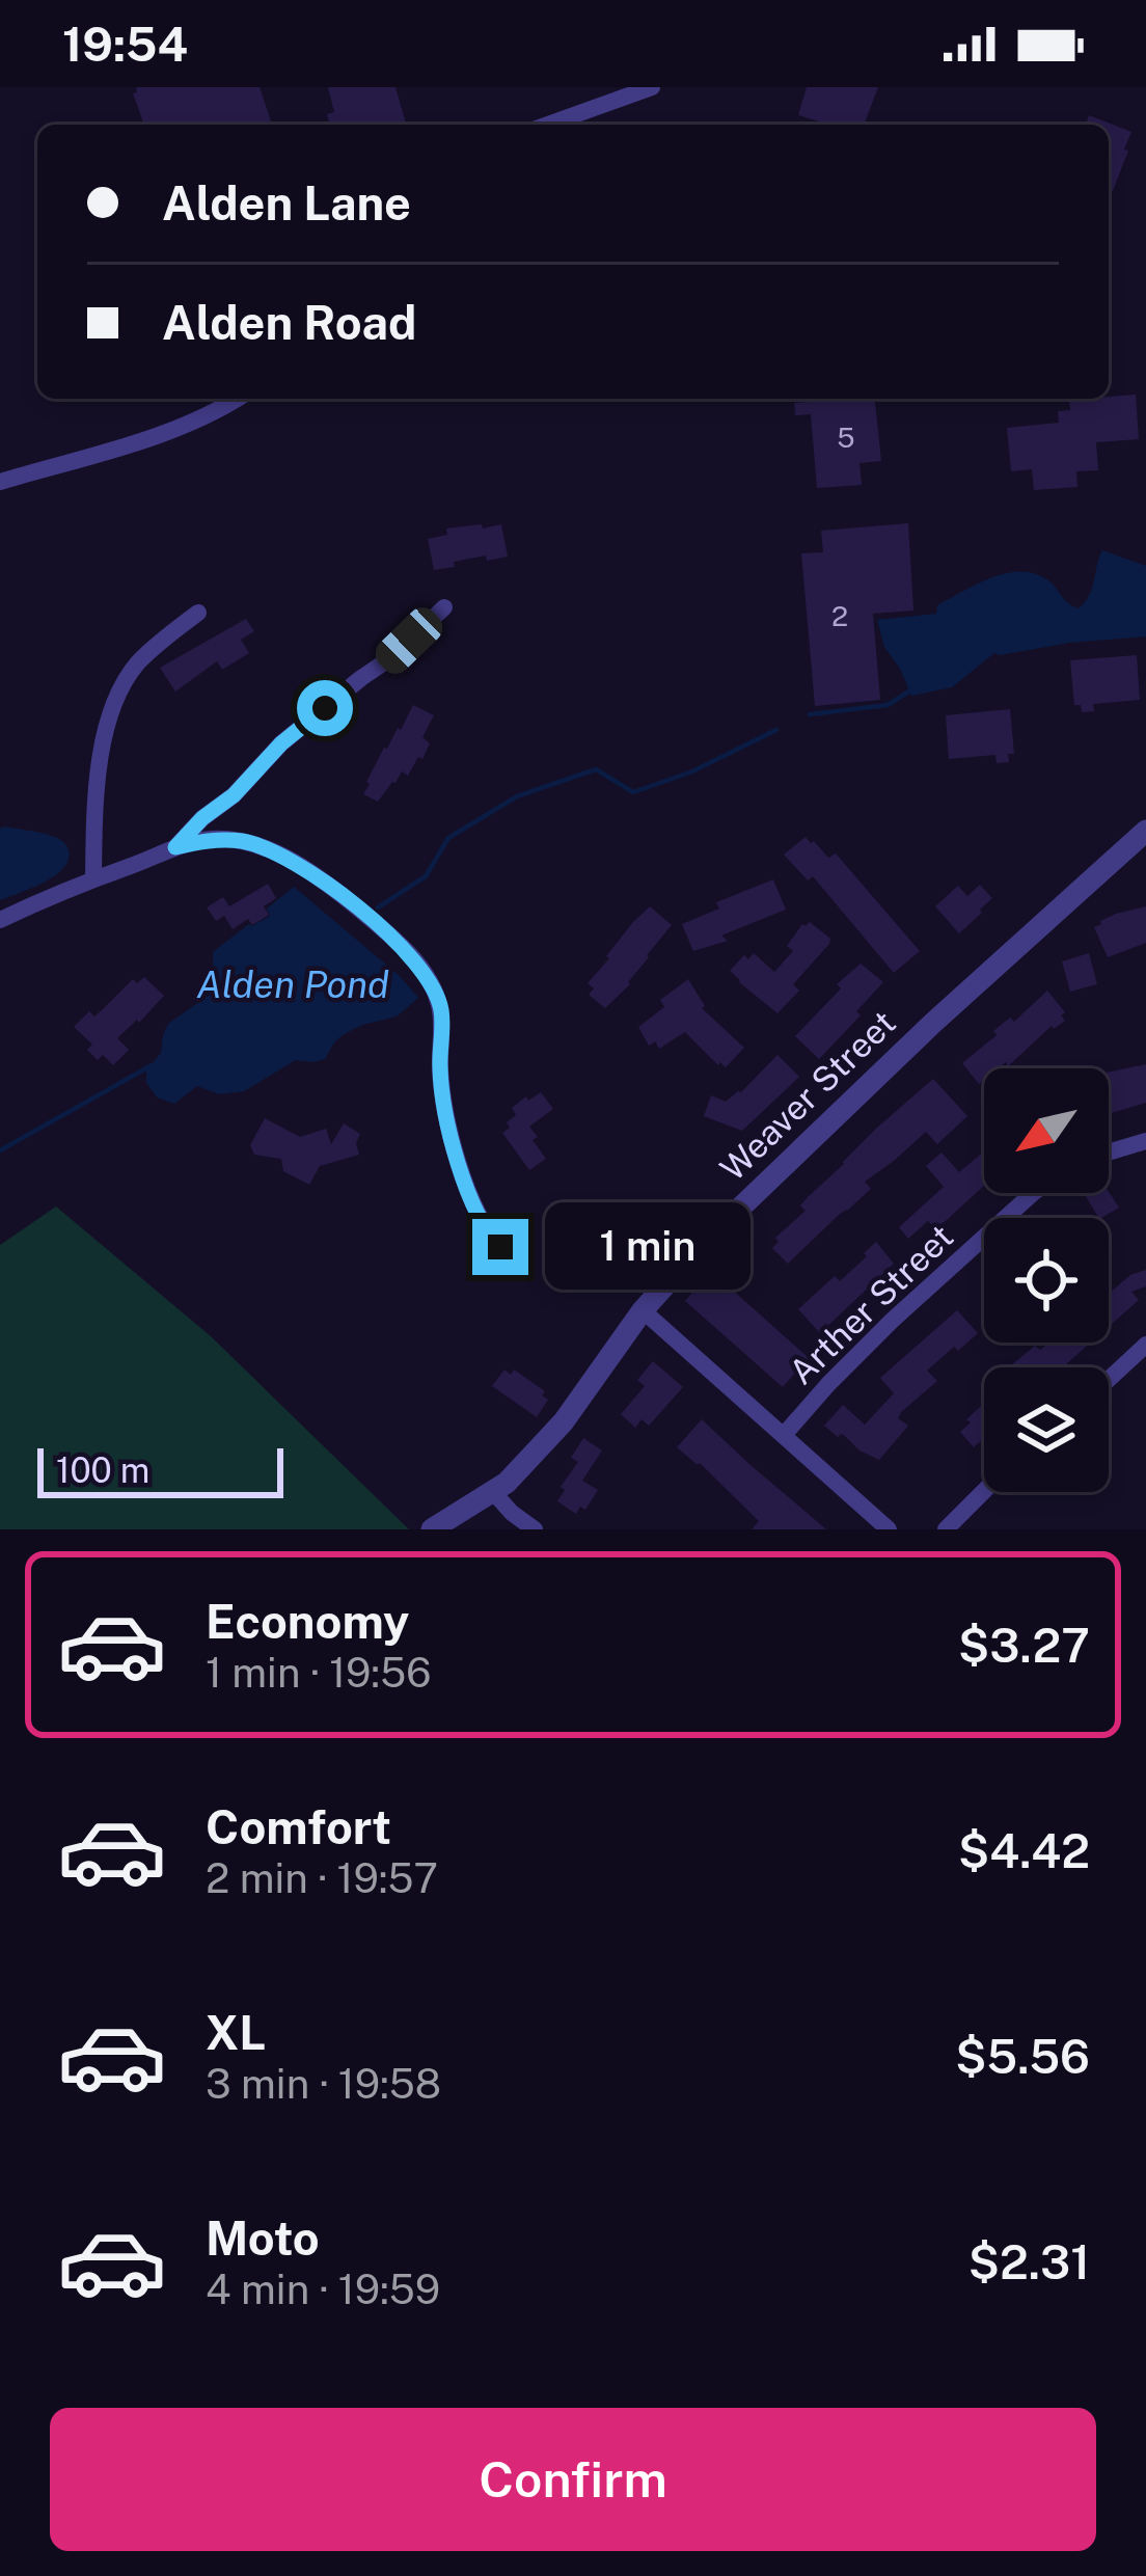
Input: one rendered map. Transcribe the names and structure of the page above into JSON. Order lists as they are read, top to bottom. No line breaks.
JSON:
{"streets":{"street":["Weaver Street","Arther Street"]},"water":["Alden Pond"],"house_numbers":["5","2"],"scale_bar":"100 m","north":"bottom left","page":{"status":"19:54","banner":["Alden Lane","Alden Road"],"bubble":"1 min","scale":"100 m","list":[{"name":"Economy","note":"1 min · 19:56","value":"$3.27"},{"name":"Comfort","note":"2 min · 19:57","value":"$4.42"},{"name":"XL","note":"3 min · 19:58","value":"$5.56"},{"name":"Moto","note":"4 min · 19:59","value":"$2.31"}],"buttons":"Confirm"}}
